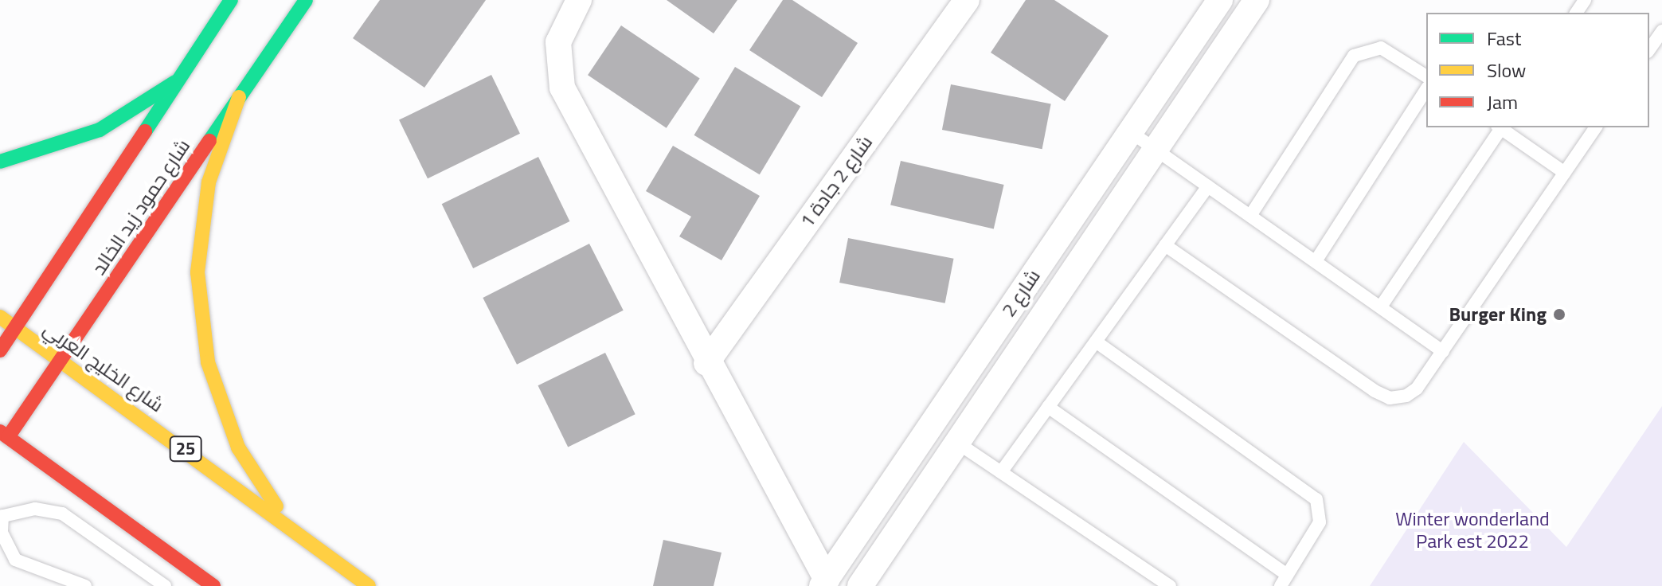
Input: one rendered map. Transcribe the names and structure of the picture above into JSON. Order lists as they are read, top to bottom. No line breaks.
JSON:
{"streets":{"main road":["شارع حمود زيد الخالد","شارع الخليج العربي","25"],"street":["شارع 2 جادة 1","شارع 2"]},"crossings":[["شارع حمود زيد الخالد","شارع الخليج العربي"]],"parks":["Winter wonderland Park est 2022"],"places":["Burger King"],"legend":["Fast","Slow","Jam"]}
